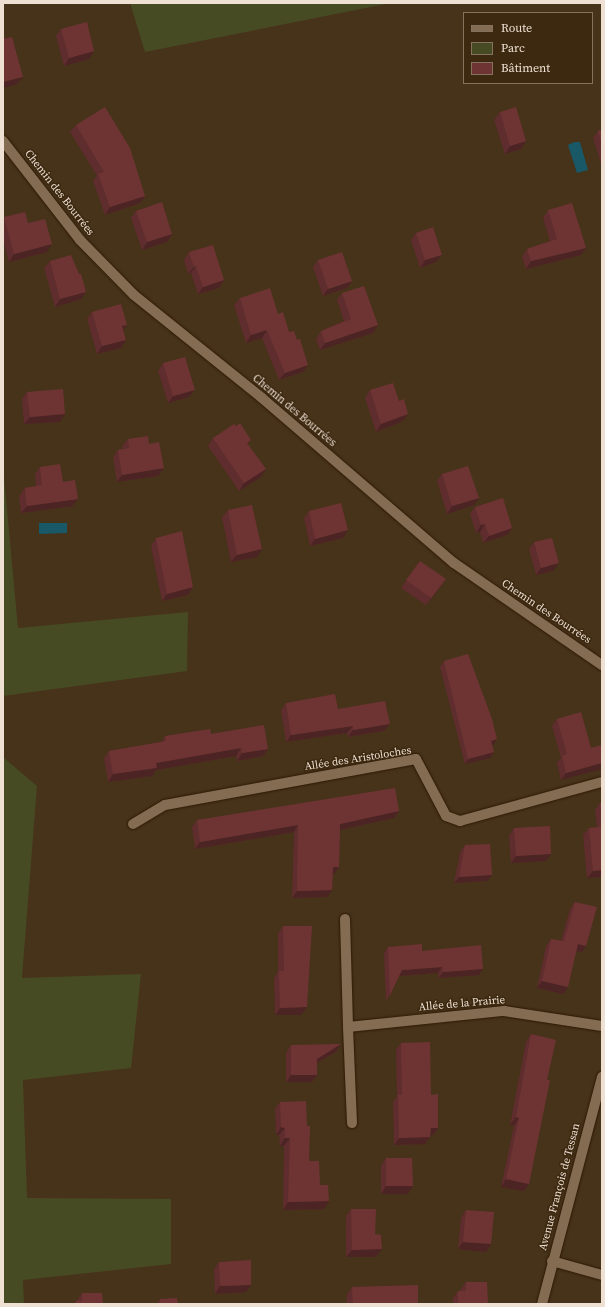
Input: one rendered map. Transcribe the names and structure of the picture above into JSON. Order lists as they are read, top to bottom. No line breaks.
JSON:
{"streets":{"street":["Chemin des Bourrées","Allée des Aristoloches","Allée de la Prairie","Avenue François de Tessan"]},"legend":["Route","Parc","Bâtiment"]}
